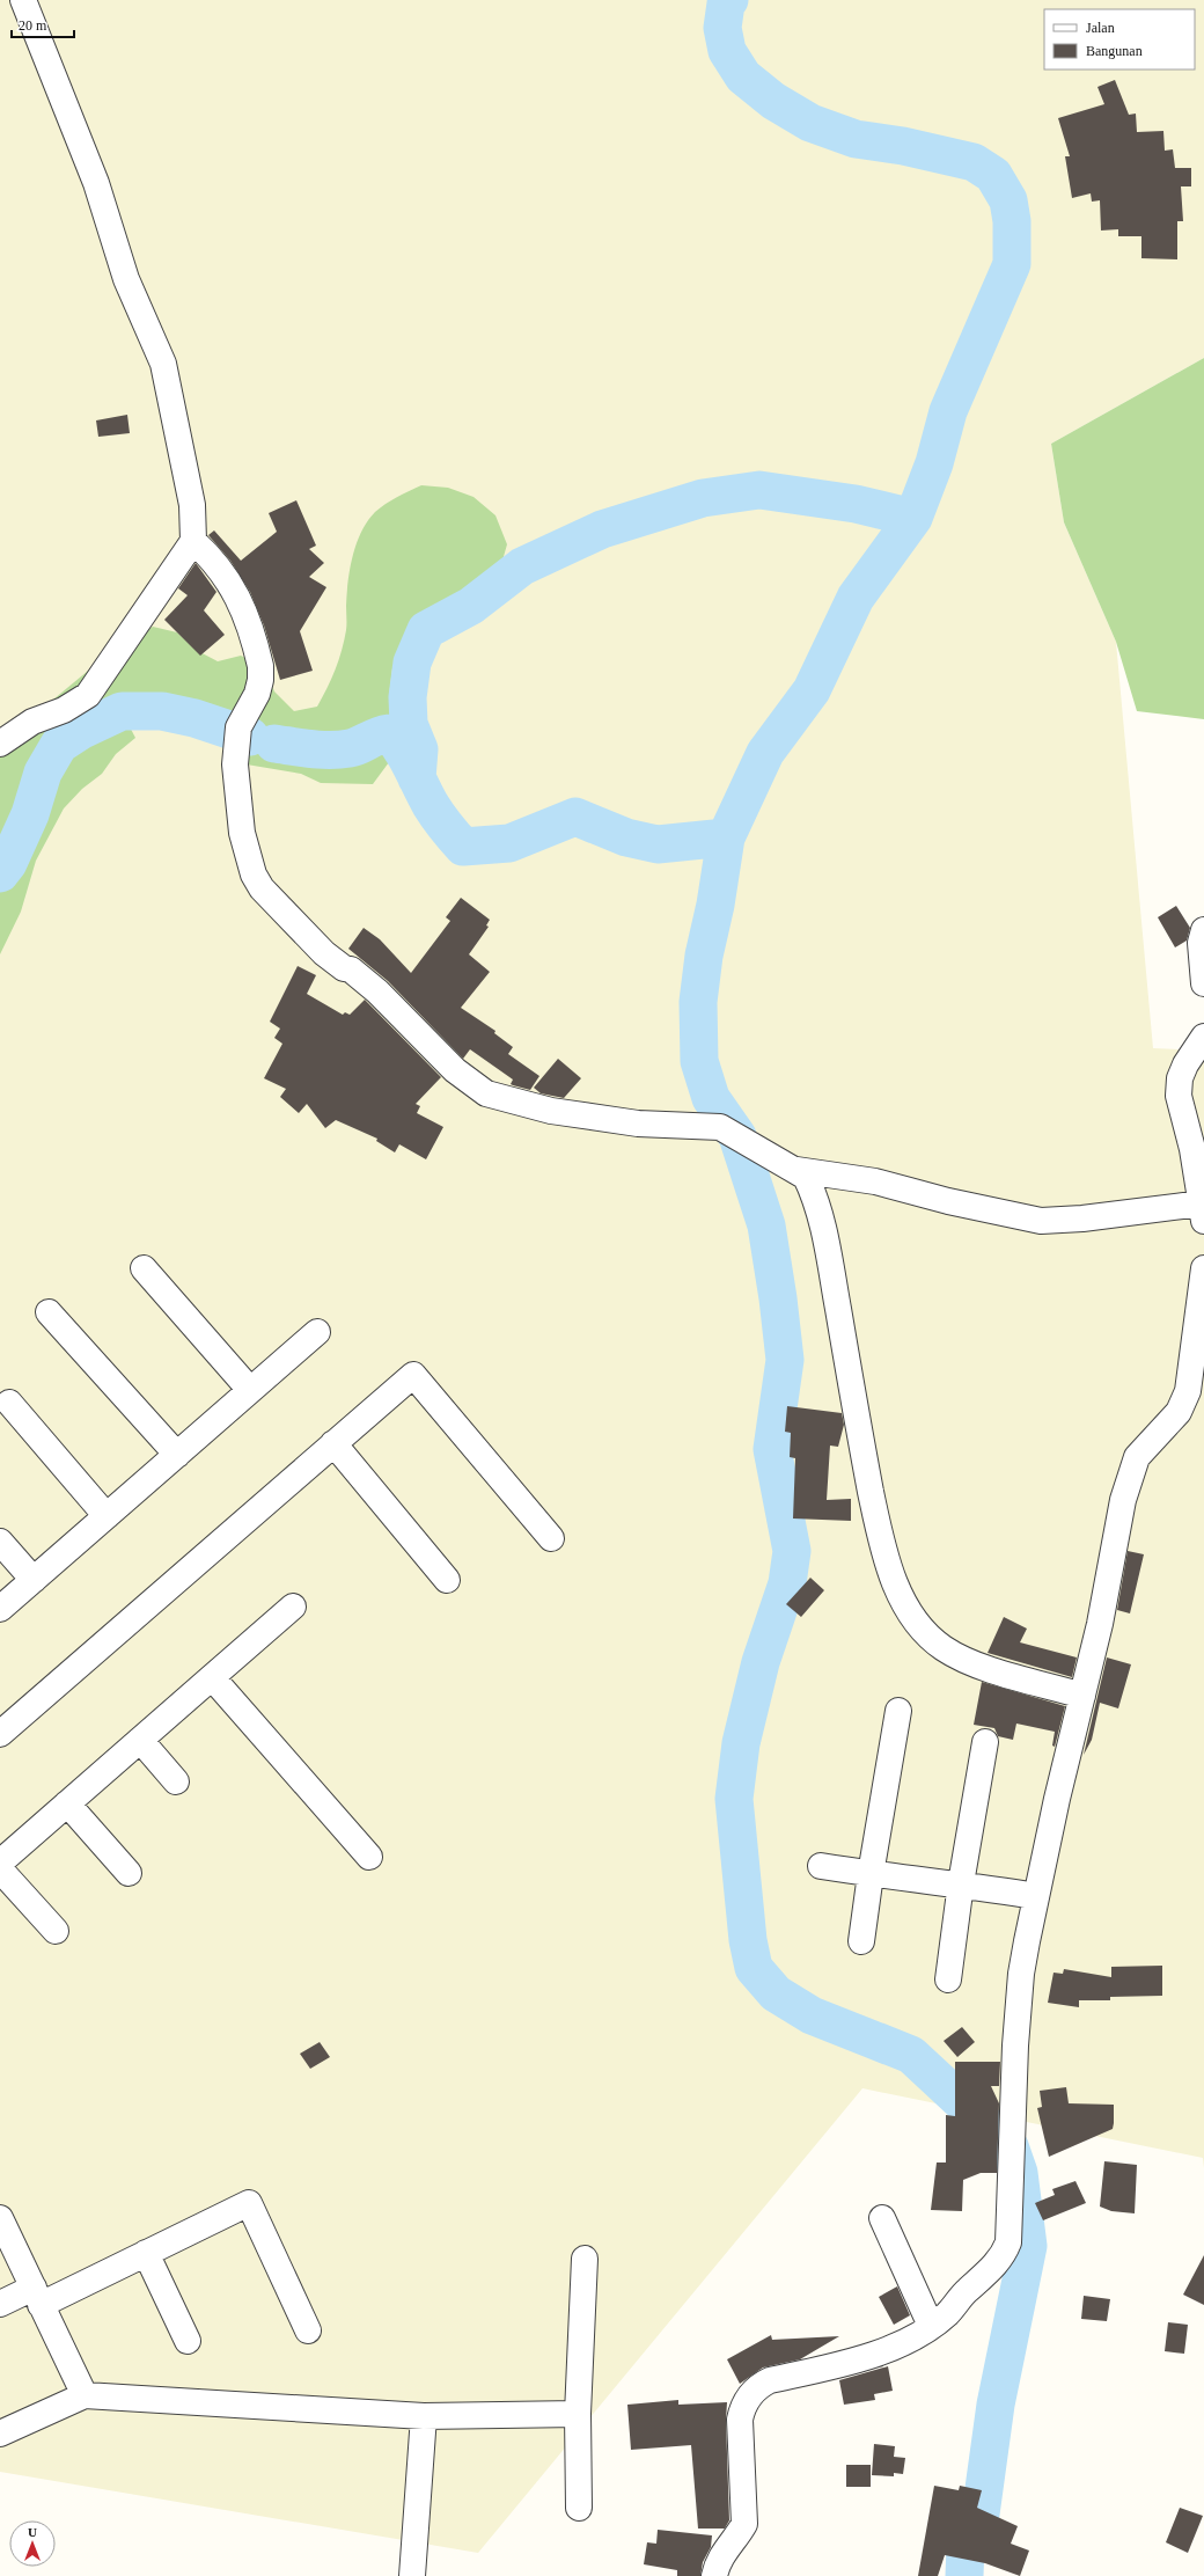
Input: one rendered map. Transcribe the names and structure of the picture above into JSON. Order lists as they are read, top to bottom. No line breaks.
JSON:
{"legend":["Jalan","Bangunan"],"scale_bar":"20 m","north":"top"}
